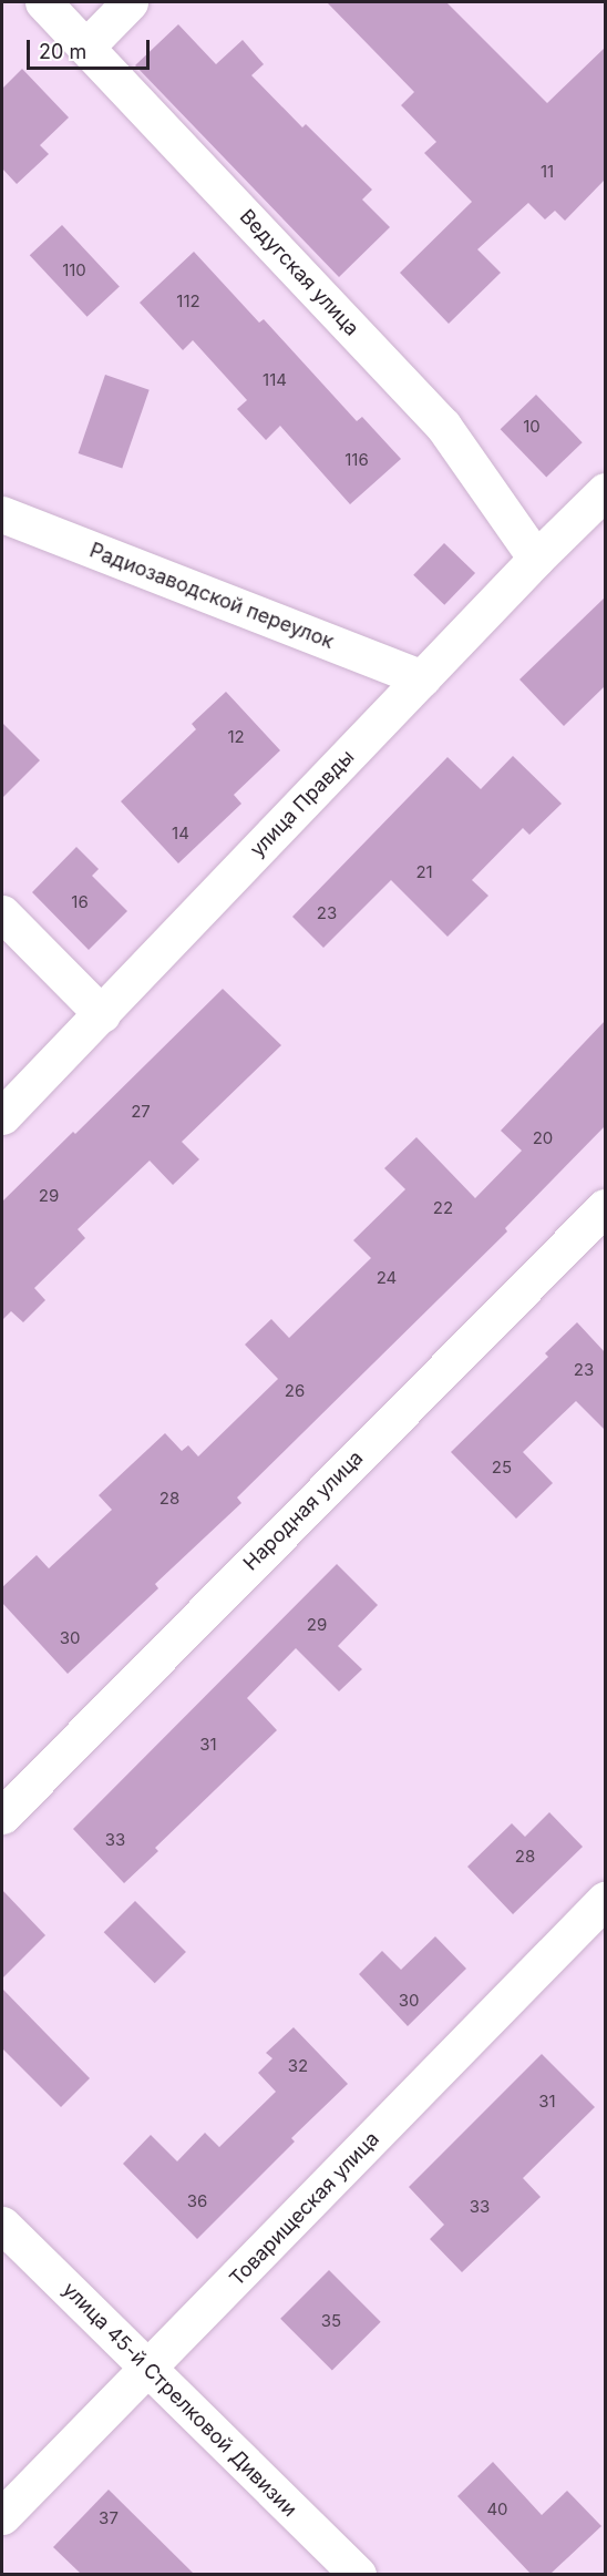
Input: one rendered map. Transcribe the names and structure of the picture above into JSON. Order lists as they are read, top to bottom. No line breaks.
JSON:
{"streets":{"street":["Ведугская улица","Радиозаводской переулок","улица Правды","Народная улица","Товарищеская улица","улица 45-й Стрелковой Дивизии"]},"crossings":[["Ведугская улица","улица Правды"],["Радиозаводской переулок","улица Правды"],["Товарищеская улица","улица 45-й Стрелковой Дивизии"]],"house_numbers":["11","110","112","114","10","116","12","14","21","16","23","27","20","29","22","24","23","26","25","28","29","30","31","33","28","30","32","31","36","33","35","40","37"],"scale_bar":"20 m"}
